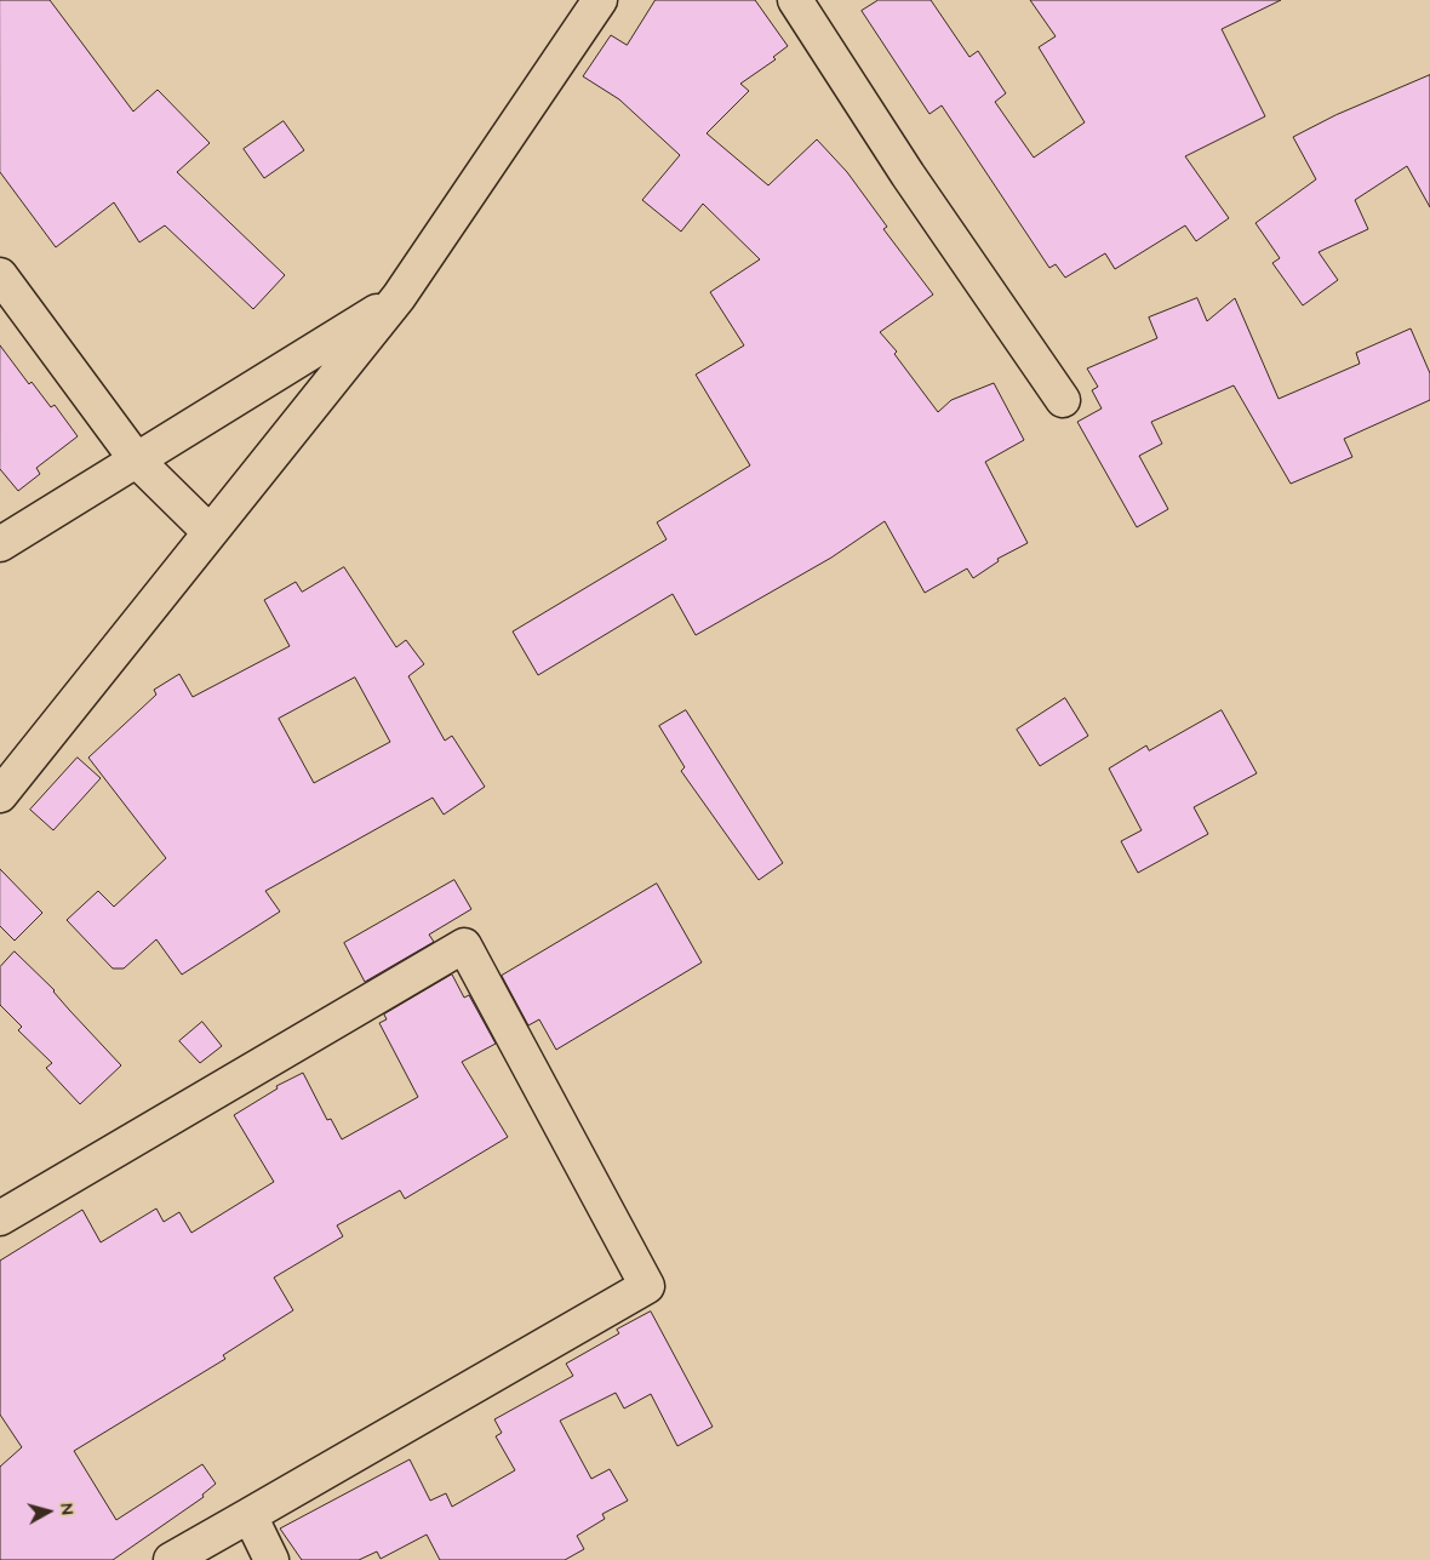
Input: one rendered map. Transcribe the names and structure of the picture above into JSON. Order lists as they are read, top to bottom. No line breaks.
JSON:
{"north":"right"}
